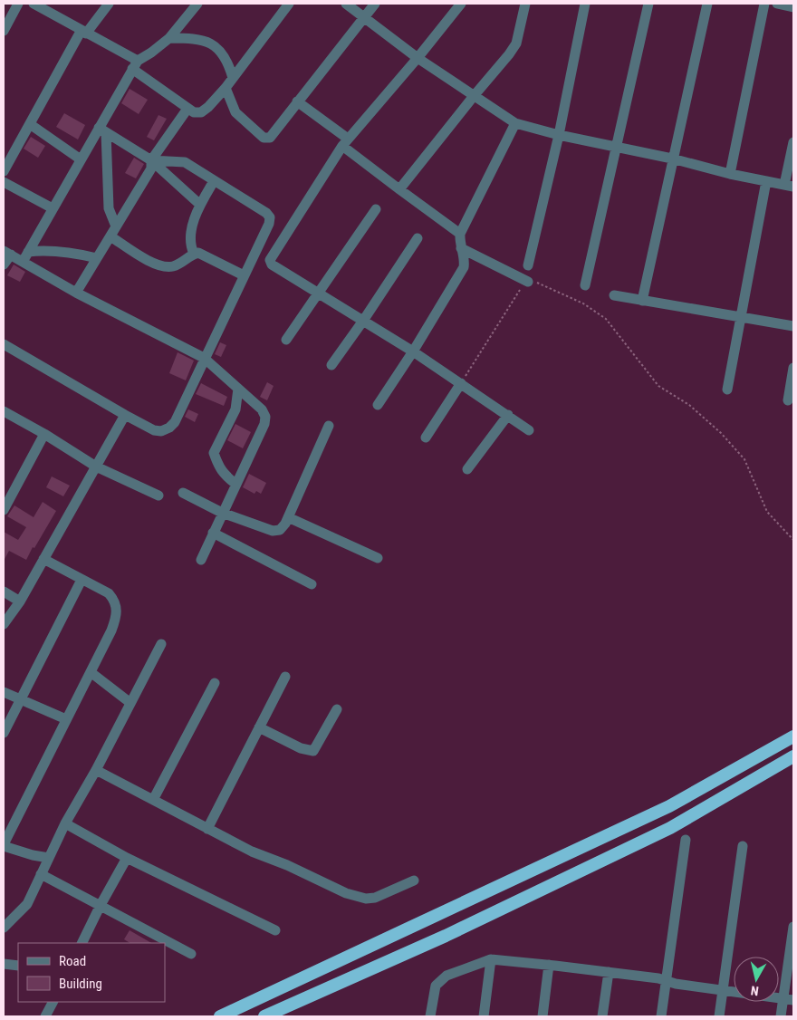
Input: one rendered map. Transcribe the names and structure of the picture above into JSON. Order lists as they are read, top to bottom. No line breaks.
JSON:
{"legend":["Road","Building"],"north":"bottom"}
